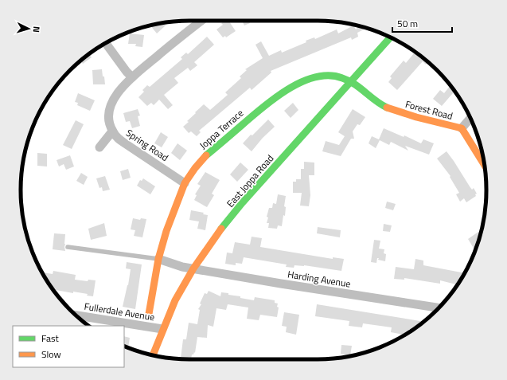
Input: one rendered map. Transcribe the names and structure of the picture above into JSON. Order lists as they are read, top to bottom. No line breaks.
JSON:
{"streets":{"street":["Forest Road","Joppa Terrace","Spring Road","East Joppa Road","Harding Avenue","Fullerdale Avenue"]},"crossings":[["Forest Road","Joppa Terrace"],["Forest Road","East Joppa Road"],["Joppa Terrace","Spring Road"],["Joppa Terrace","East Joppa Road"],["East Joppa Road","Harding Avenue"],["East Joppa Road","Fullerdale Avenue"]],"legend":["Fast","Slow"],"scale_bar":"50 m","north":"right"}
